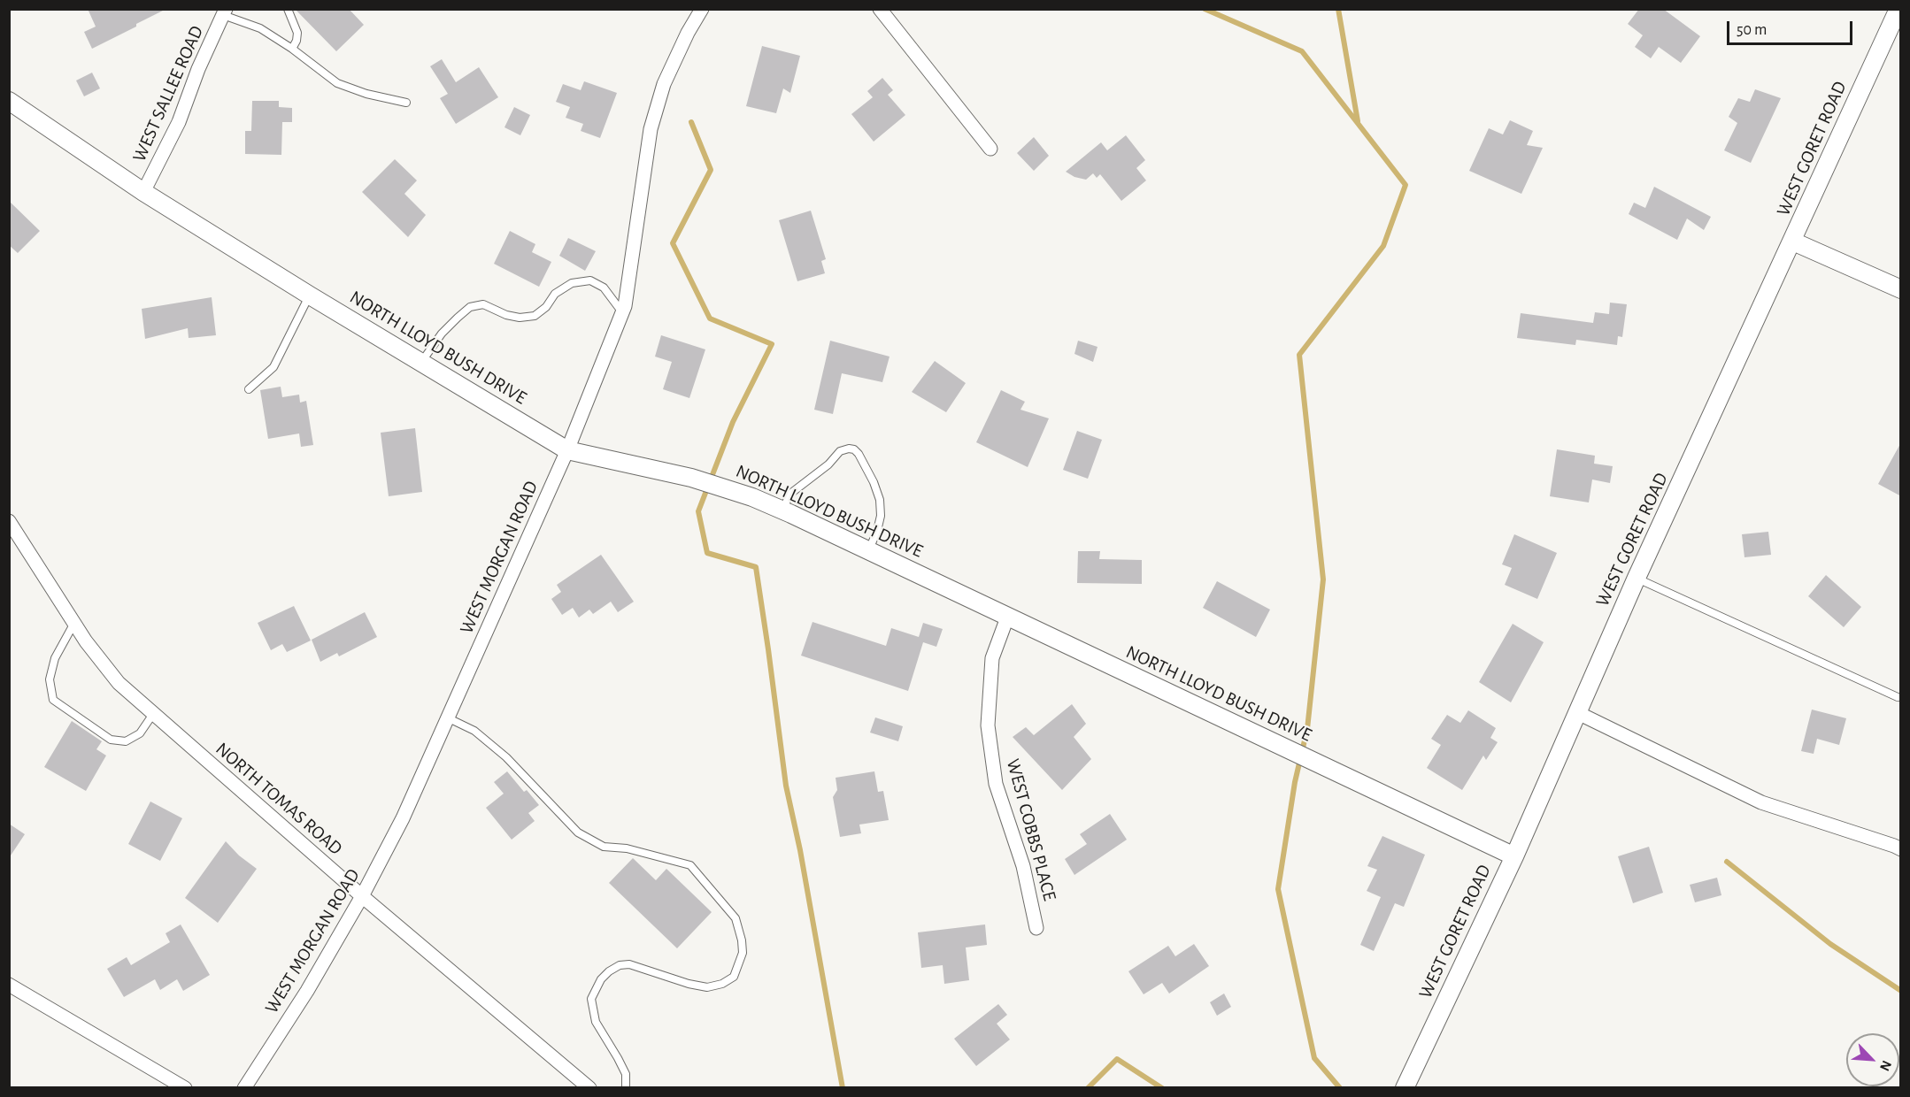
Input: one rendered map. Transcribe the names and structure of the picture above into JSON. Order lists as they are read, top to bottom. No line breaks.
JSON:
{"streets":{"street":["WEST SALLEE ROAD","WEST GORET ROAD","NORTH LLOYD BUSH DRIVE","WEST MORGAN ROAD","NORTH TOMAS ROAD","WEST COBBS PLACE"]},"crossings":[["WEST SALLEE ROAD","NORTH LLOYD BUSH DRIVE"],["WEST GORET ROAD","NORTH LLOYD BUSH DRIVE"],["NORTH LLOYD BUSH DRIVE","WEST MORGAN ROAD"],["NORTH LLOYD BUSH DRIVE","WEST COBBS PLACE"],["WEST MORGAN ROAD","NORTH TOMAS ROAD"]],"scale_bar":"50 m","north":"bottom right"}
